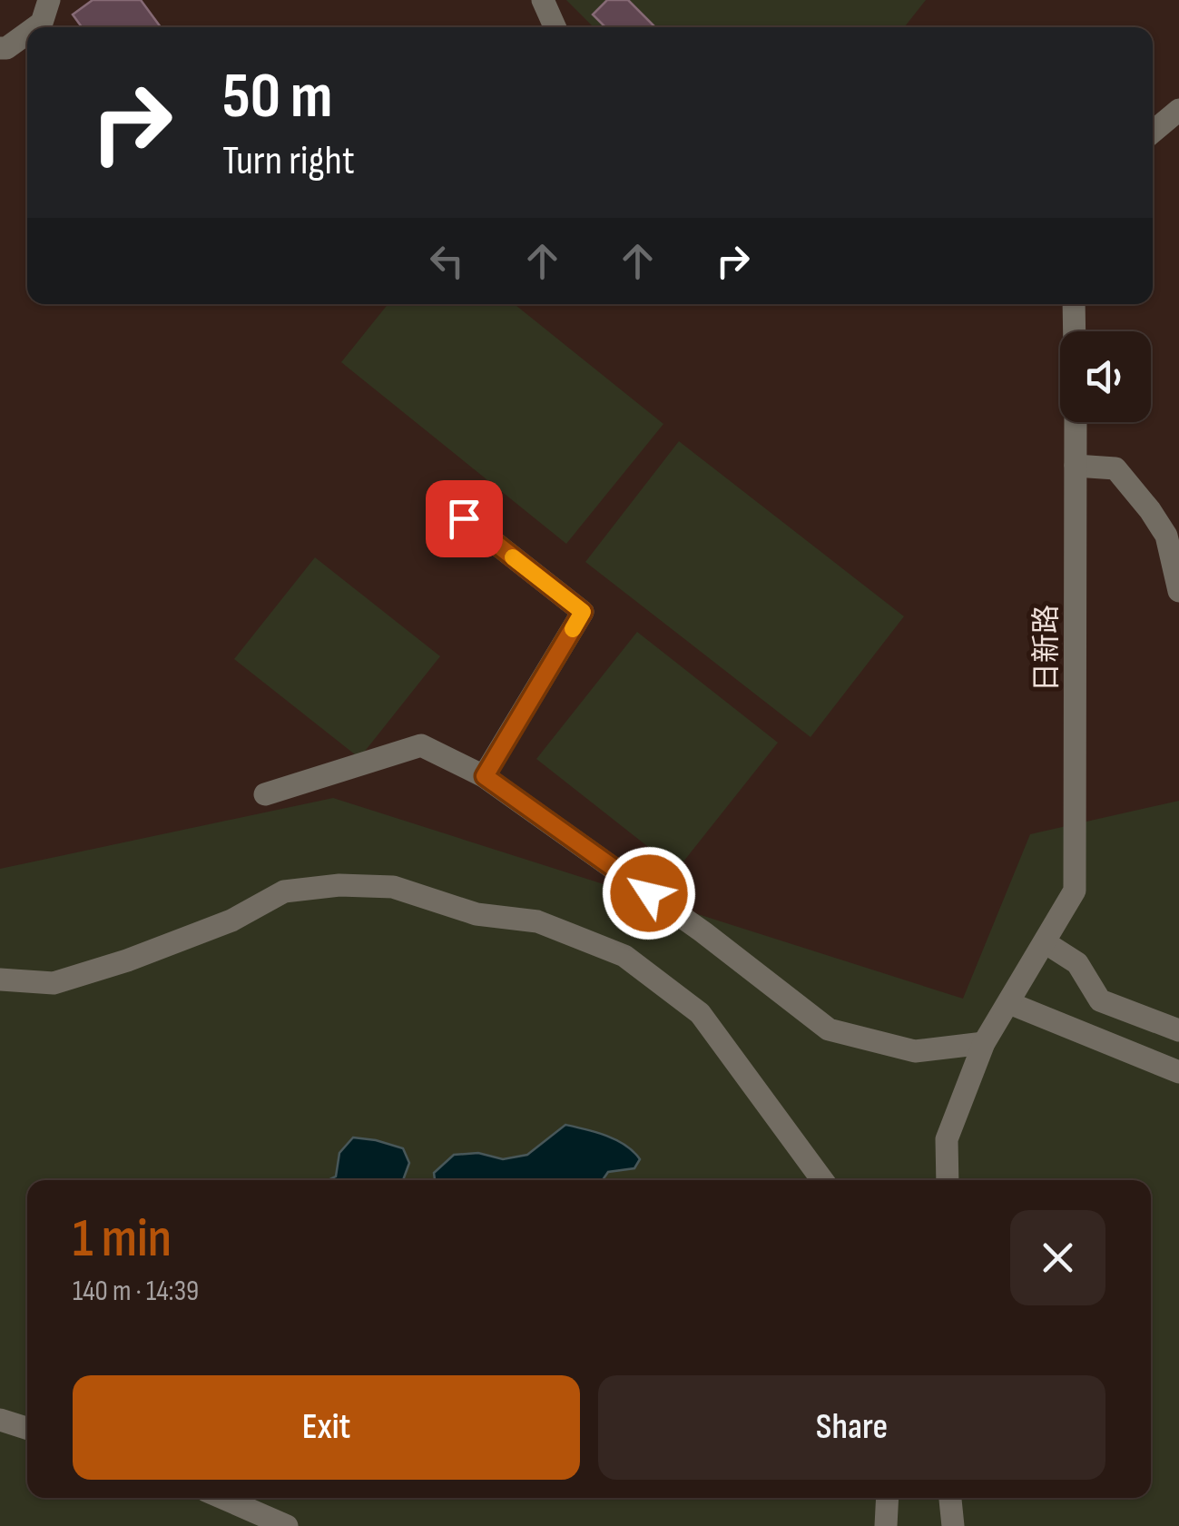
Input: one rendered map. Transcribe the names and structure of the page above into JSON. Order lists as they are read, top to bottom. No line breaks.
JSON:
{"streets":{"street":["日新路"]},"page":{"turn":["50 m","Turn right"],"heading":["1 min","140 m · 14:39"],"buttons":["Exit","Share"]}}
